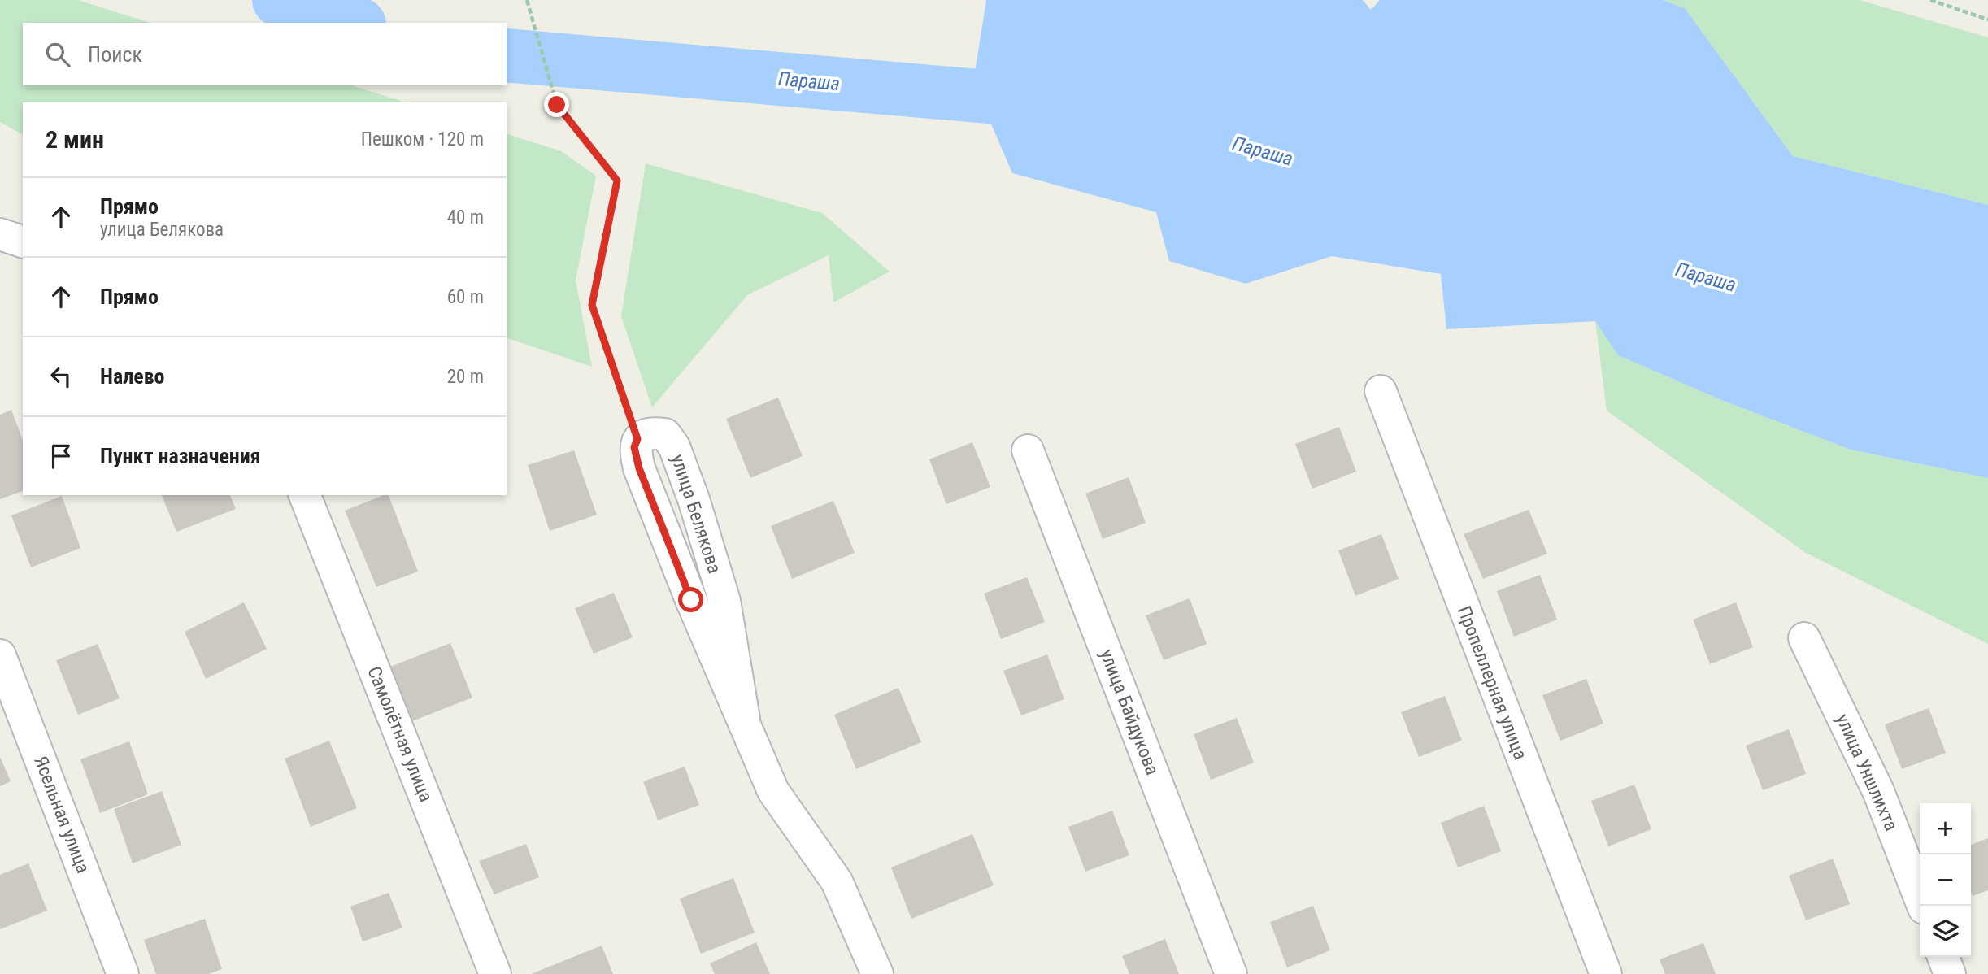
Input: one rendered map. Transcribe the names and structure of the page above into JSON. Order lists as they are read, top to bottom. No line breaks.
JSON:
{"streets":{"street":["улица Белякова","Пропеллерная улица","улица Байдукова","Самолётная улица","улица Уншлихта","Ясельная улица"]},"water":["Параша"],"page":{"search":"Поиск","heading":["2 мин","Пешком · 120 m"],"list":[["Прямо","улица Белякова","40 m"],["Прямо","60 m"],["Налево","20 m"],"Пункт назначения"],"map_buttons":["+","−"]}}
